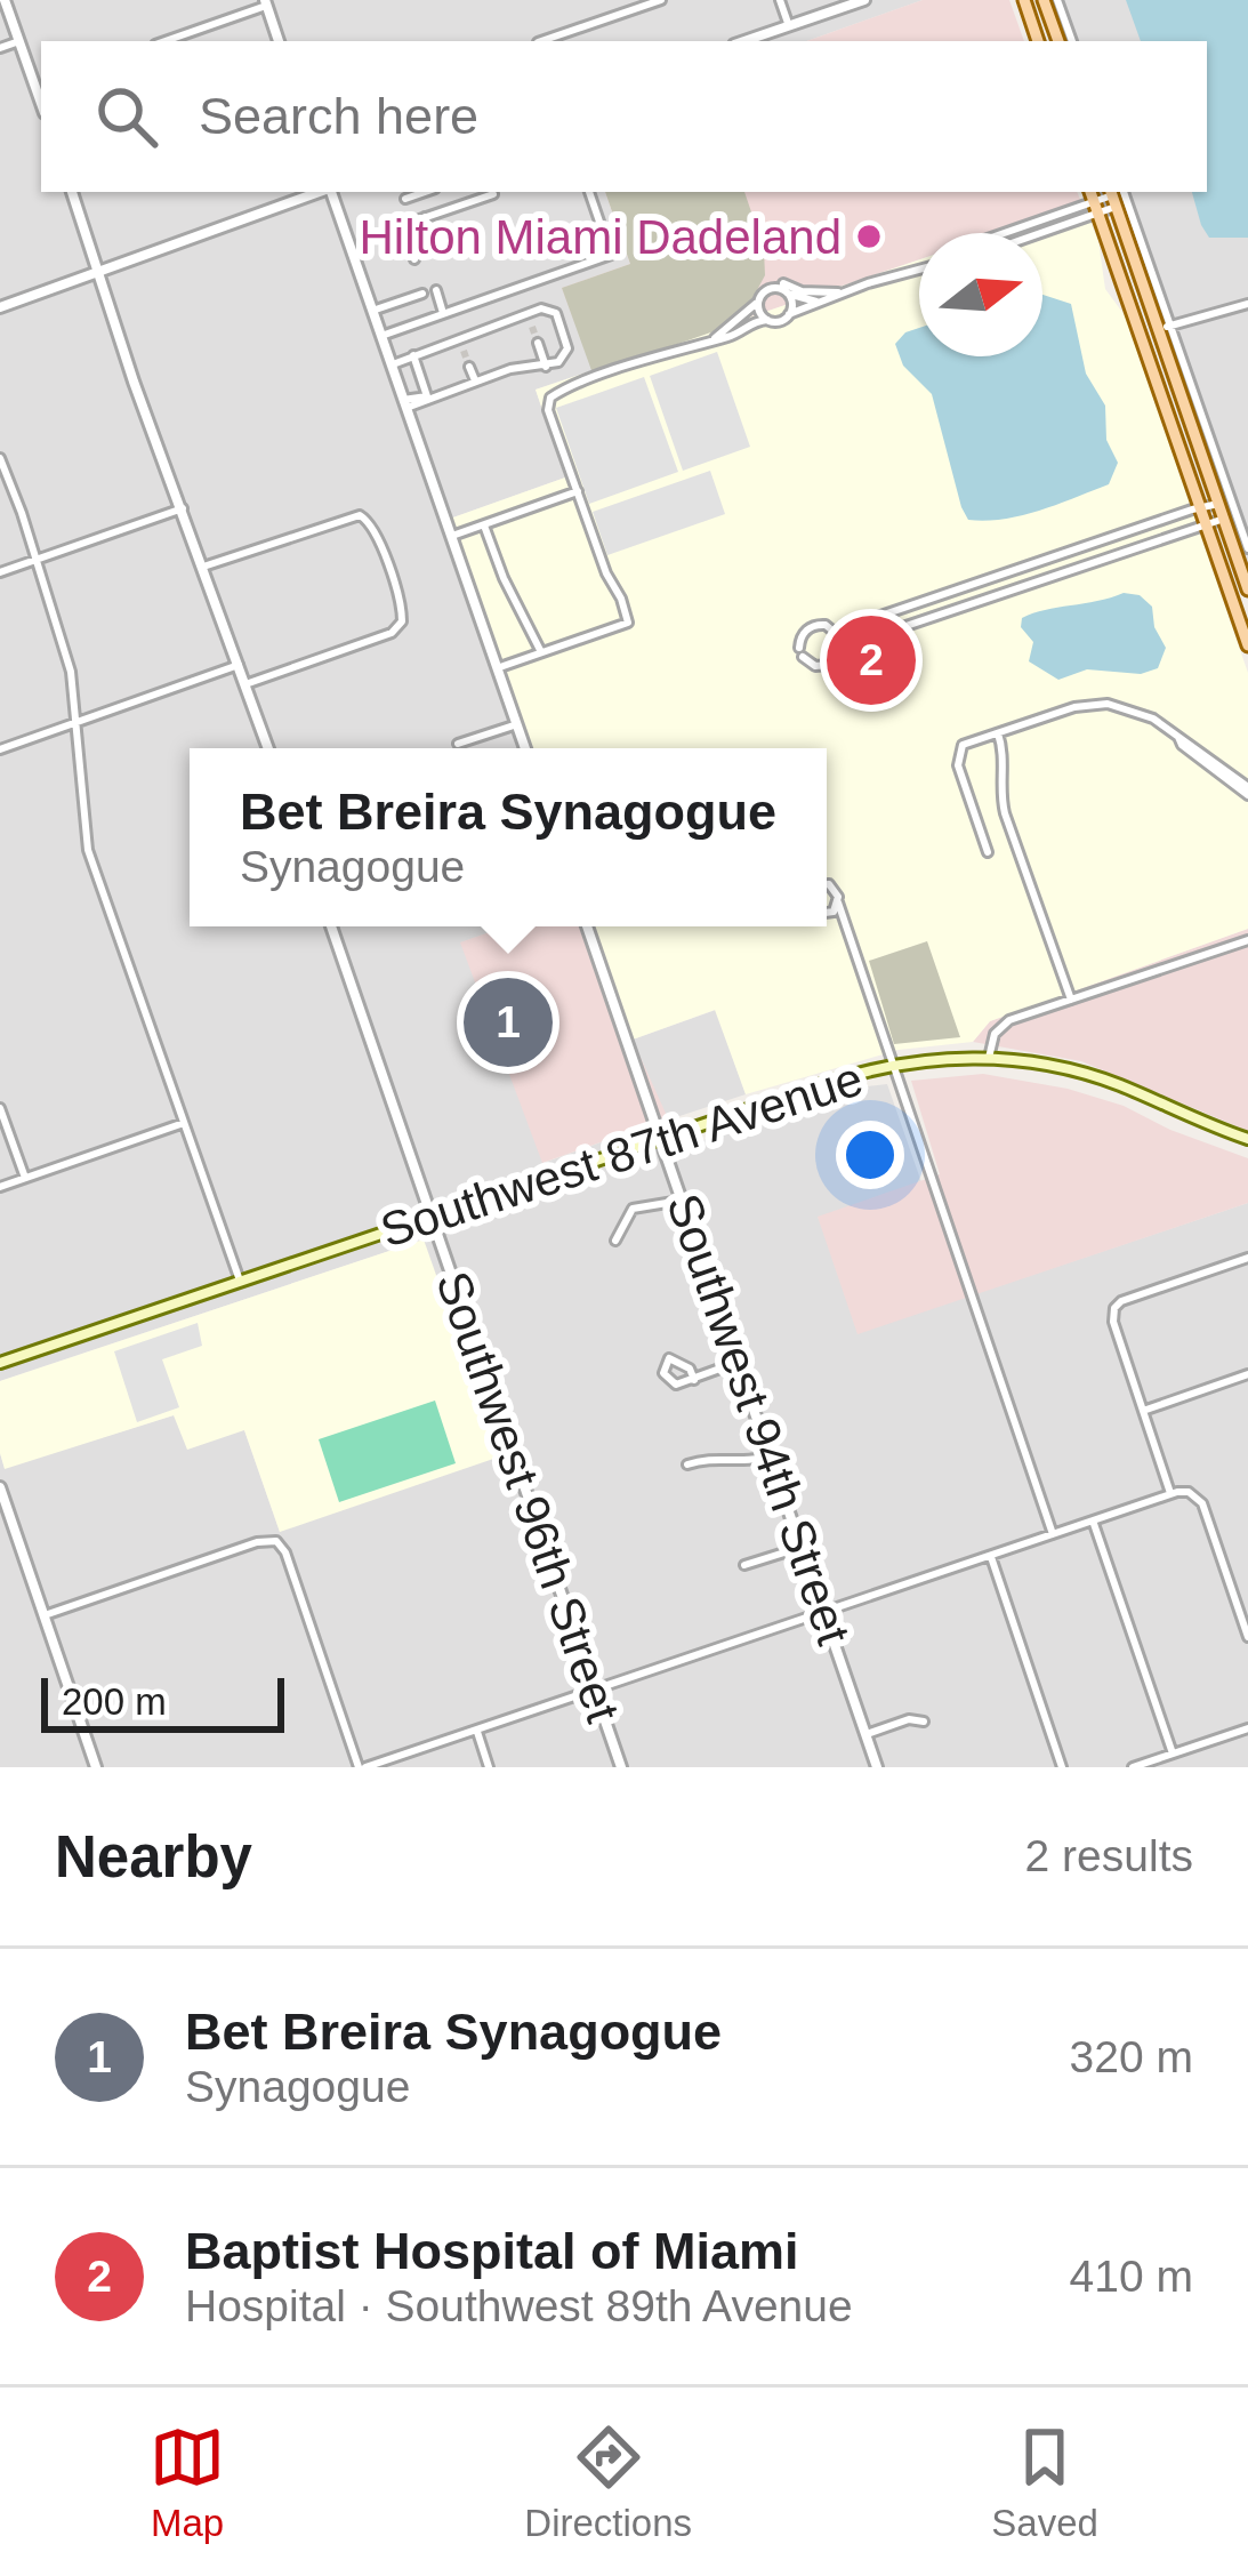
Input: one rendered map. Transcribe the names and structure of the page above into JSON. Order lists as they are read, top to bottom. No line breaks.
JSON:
{"streets":{"main road":["Southwest 87th Avenue"],"street":["Southwest 94th Street","Southwest 96th Street"]},"crossings":[["Southwest 87th Avenue","Southwest 94th Street"],["Southwest 87th Avenue","Southwest 96th Street"]],"places":["Hilton Miami Dadeland"],"scale_bar":"200 m","north":"right","page":{"search":"Search here","pins":["2","1"],"popup":["Bet Breira Synagogue","Synagogue"],"scale":"200 m","heading":["Nearby","2 results"],"list":[{"mark":"1","name":"Bet Breira Synagogue","note":"Synagogue","value":"320 m"},{"mark":"2","name":"Baptist Hospital of Miami","note":"Hospital · Southwest 89th Avenue","value":"410 m"}],"nav":["Map","Directions","Saved"]}}
